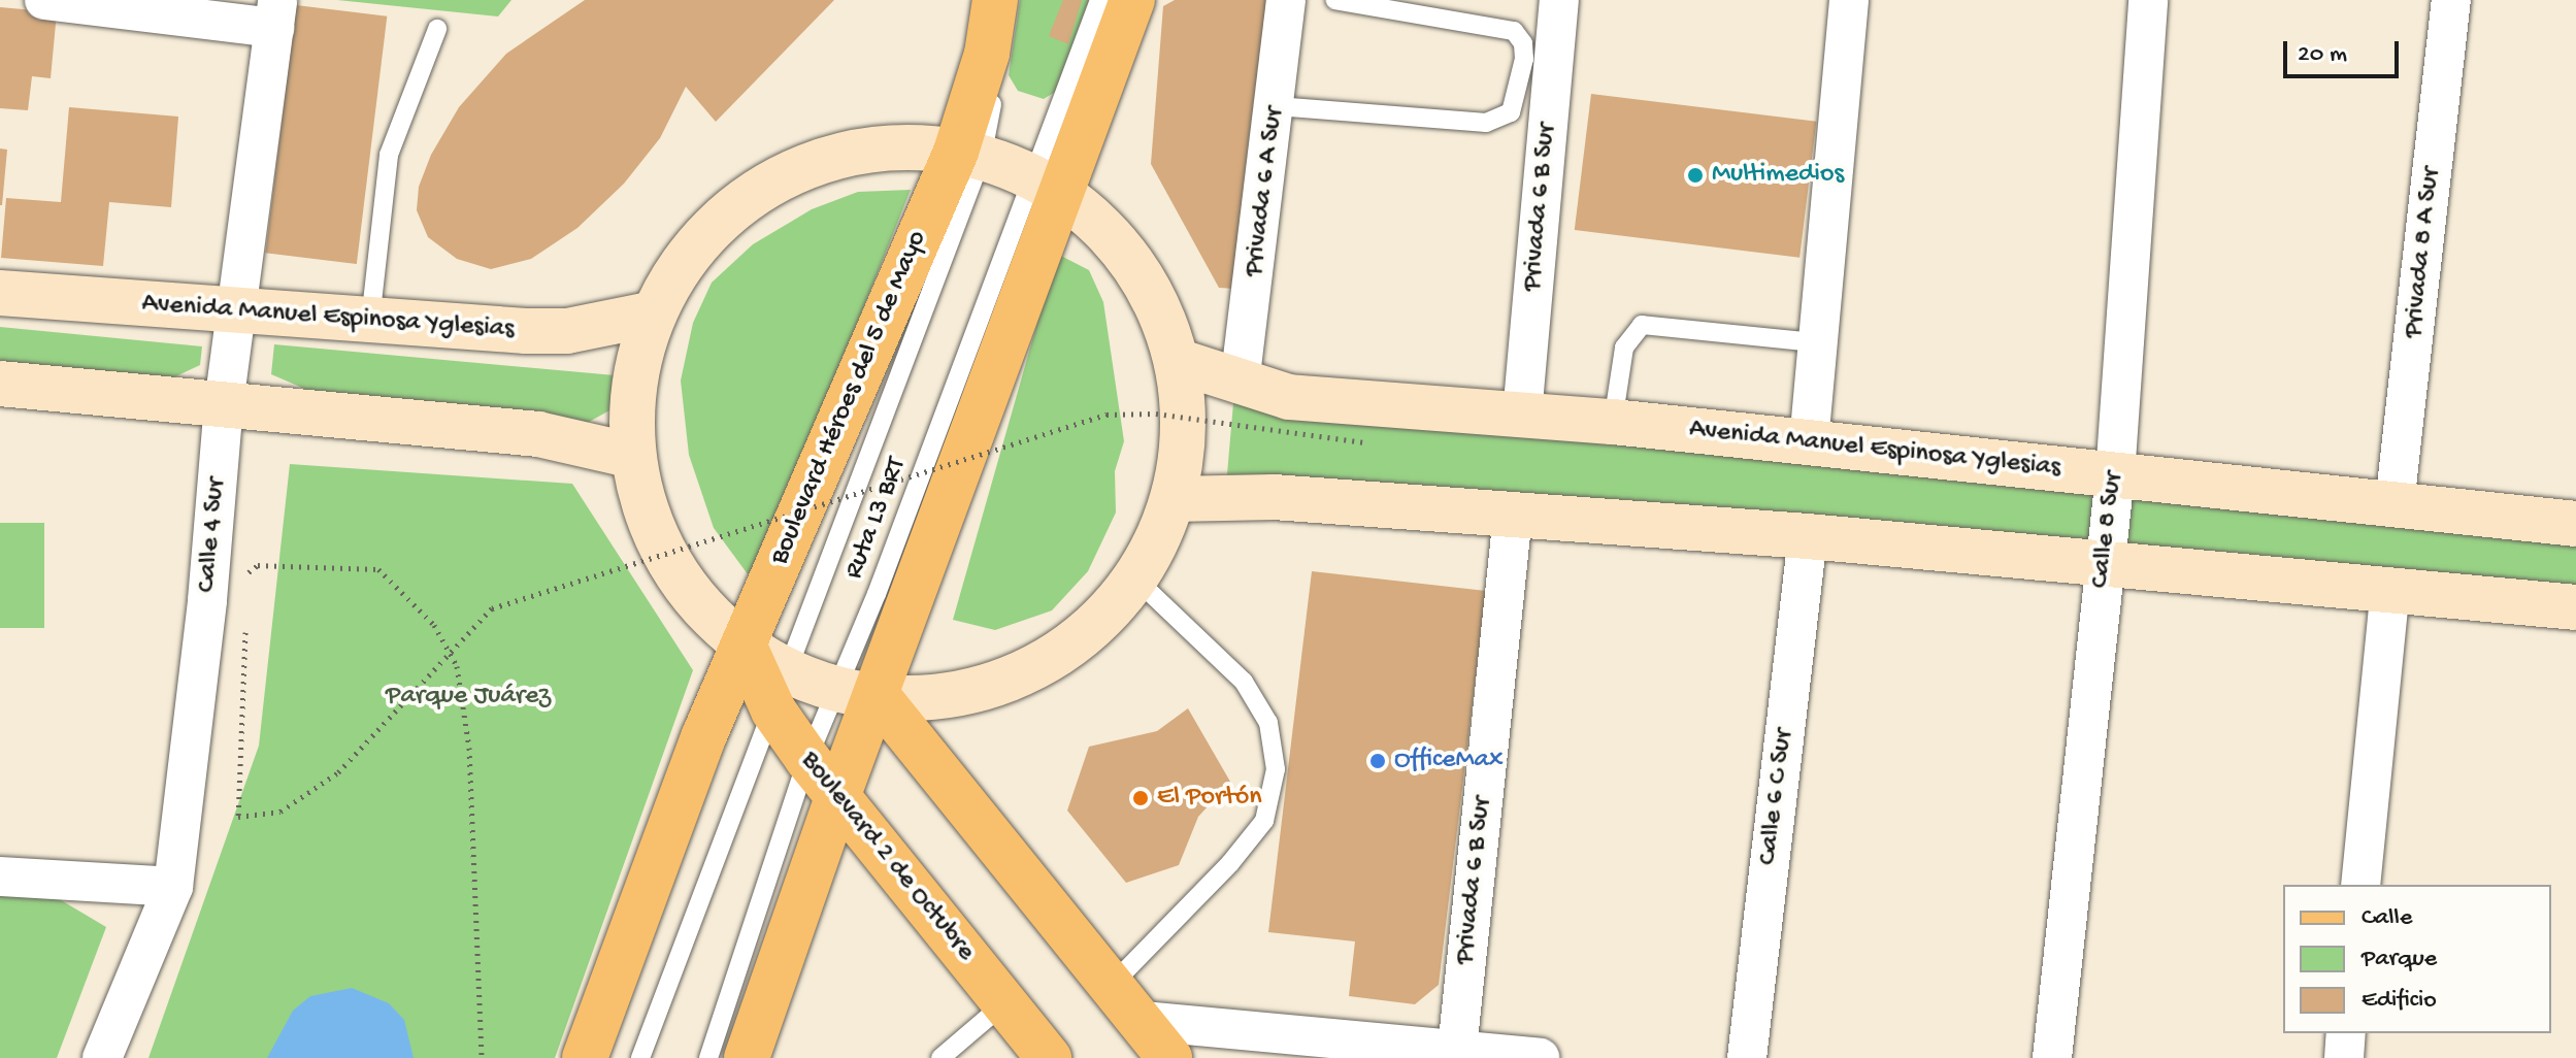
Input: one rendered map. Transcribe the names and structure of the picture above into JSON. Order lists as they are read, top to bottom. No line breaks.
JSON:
{"streets":{"main road":["Avenida Manuel Espinosa Yglesias","Boulevard Héroes del 5 de Mayo","Boulevard 2 de Octubre"],"street":["Privada 6 A Sur","Privada 6 B Sur","Privada 8 A Sur","Calle 8 Sur","Calle 4 Sur","Calle 6 C Sur"]},"crossings":[["Privada 6 A Sur","Avenida Manuel Espinosa Yglesias"],["Privada 6 B Sur","Avenida Manuel Espinosa Yglesias"],["Privada 8 A Sur","Avenida Manuel Espinosa Yglesias"],["Avenida Manuel Espinosa Yglesias","Calle 8 Sur"],["Avenida Manuel Espinosa Yglesias","Calle 4 Sur"],["Boulevard Héroes del 5 de Mayo","Boulevard 2 de Octubre"]],"parks":["Parque Juárez"],"places":["Multimedios","OfficeMax","El Portón"],"legend":["Calle","Parque","Edificio"],"scale_bar":"20 m"}
